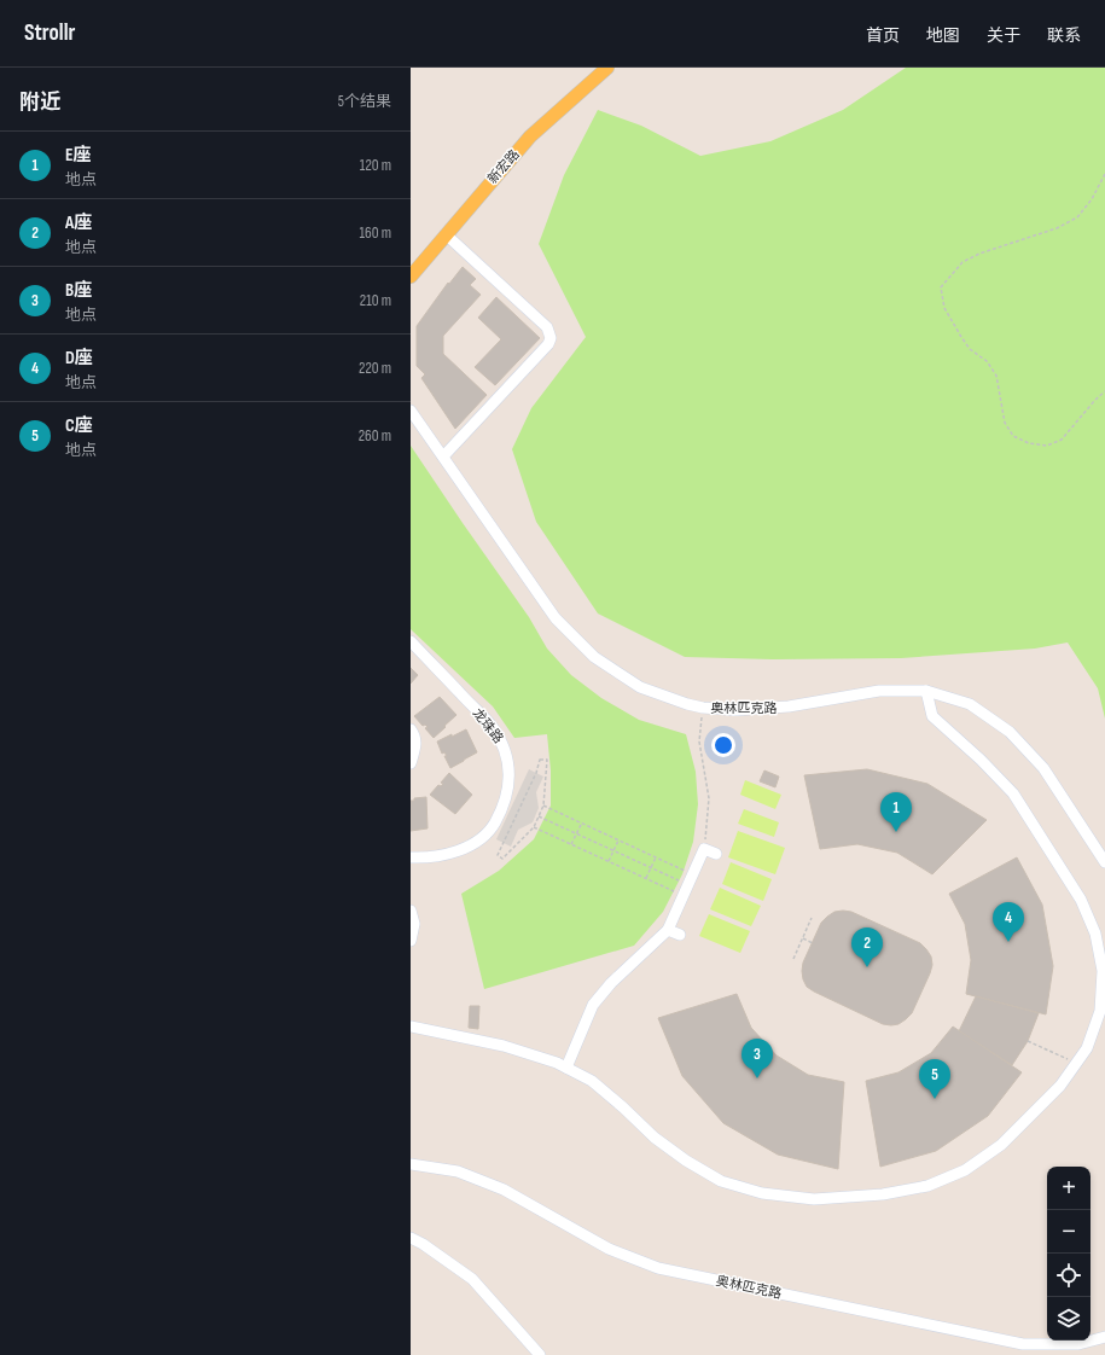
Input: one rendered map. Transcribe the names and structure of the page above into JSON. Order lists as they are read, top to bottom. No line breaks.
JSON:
{"streets":{"main road":["新宏路"],"street":["奥林匹克路","龙珠路"]},"page":{"header":"Strollr","nav":["首页","地图","关于","联系"],"heading":["附近","5个结果"],"list":[{"mark":"1","name":"E座","note":"地点","value":"120 m"},{"mark":"2","name":"A座","note":"地点","value":"160 m"},{"mark":"3","name":"B座","note":"地点","value":"210 m"},{"mark":"4","name":"D座","note":"地点","value":"220 m"},{"mark":"5","name":"C座","note":"地点","value":"260 m"}],"pins":["1","4","2","3","5"],"map_buttons":["+","−"]}}
